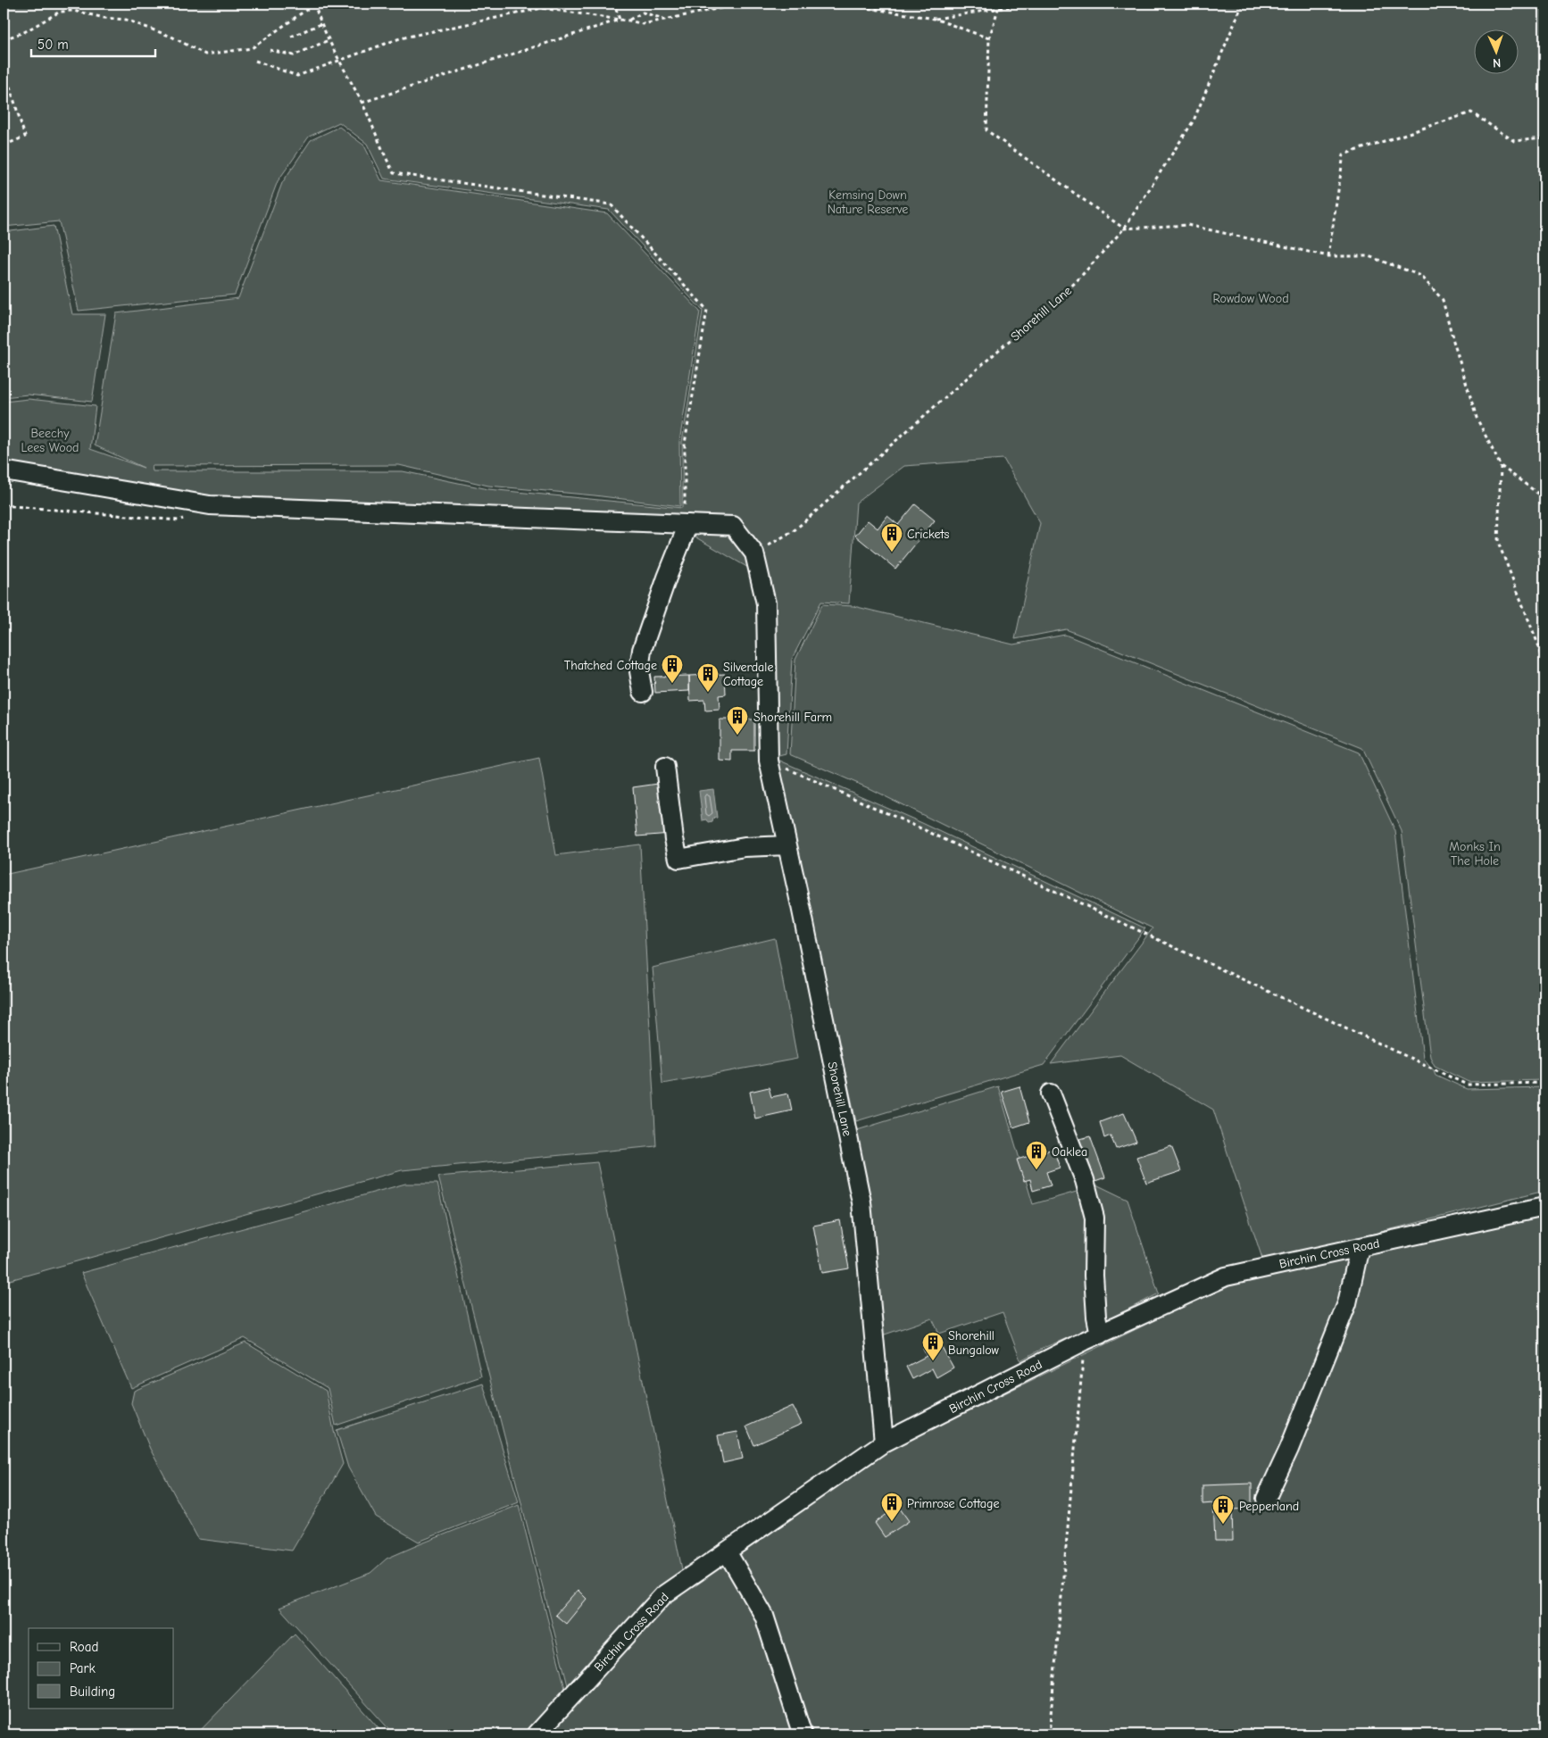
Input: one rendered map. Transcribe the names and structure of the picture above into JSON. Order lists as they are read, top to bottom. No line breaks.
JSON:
{"streets":{"street":["Shorehill Lane","Birchin Cross Road"]},"crossings":[["Shorehill Lane","Birchin Cross Road"]],"parks":["Kemsing Down Nature Reserve","Rowdow Wood","Beechy Lees Wood","Monks In The Hole"],"places":{"building":["Crickets","Thatched Cottage","Silverdale Cottage","Shorehill Farm","Oaklea","Shorehill Bungalow","Primrose Cottage","Pepperland"]},"legend":["Road","Park","Building"],"scale_bar":"50 m","north":"bottom"}
